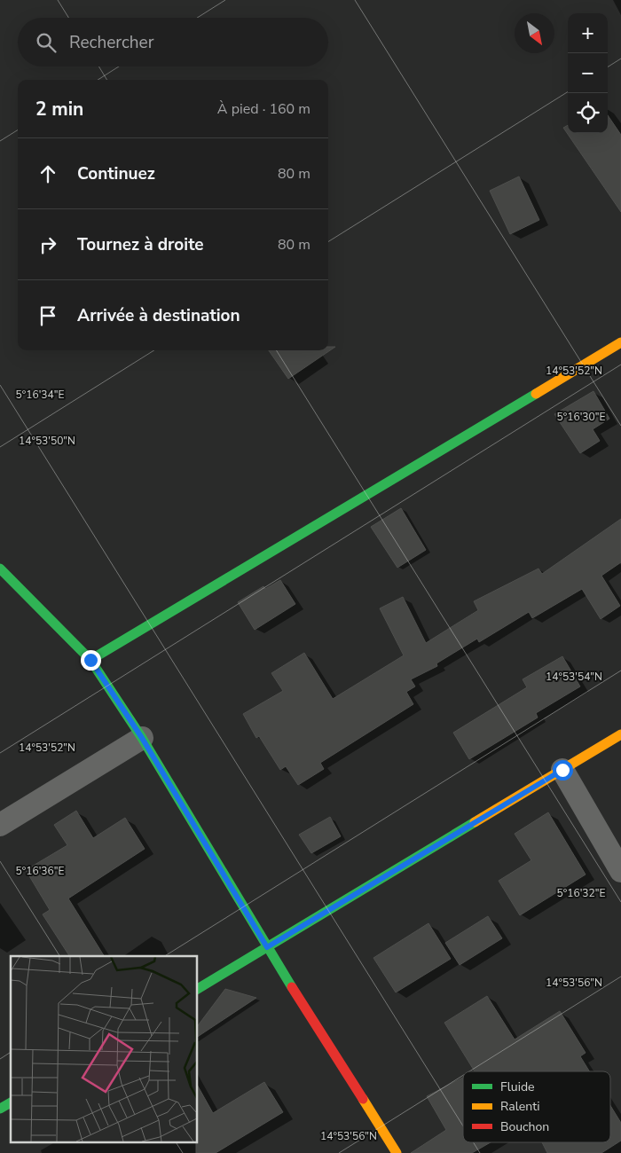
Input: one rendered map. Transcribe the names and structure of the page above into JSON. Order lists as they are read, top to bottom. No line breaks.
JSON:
{"legend":["Fluide","Ralenti","Bouchon"],"north":"bottom right","page":{"map_buttons":["+","−"],"search":"Rechercher","heading":["2 min","À pied · 160 m"],"list":[["Continuez","80 m"],["Tournez à droite","80 m"],"Arrivée à destination"]},"coordinates":["14°53'52\"N","5°16'34\"E","5°16'30\"E","14°53'50\"N","14°53'54\"N","5°16'36\"E","5°16'32\"E","14°53'56\"N"]}
